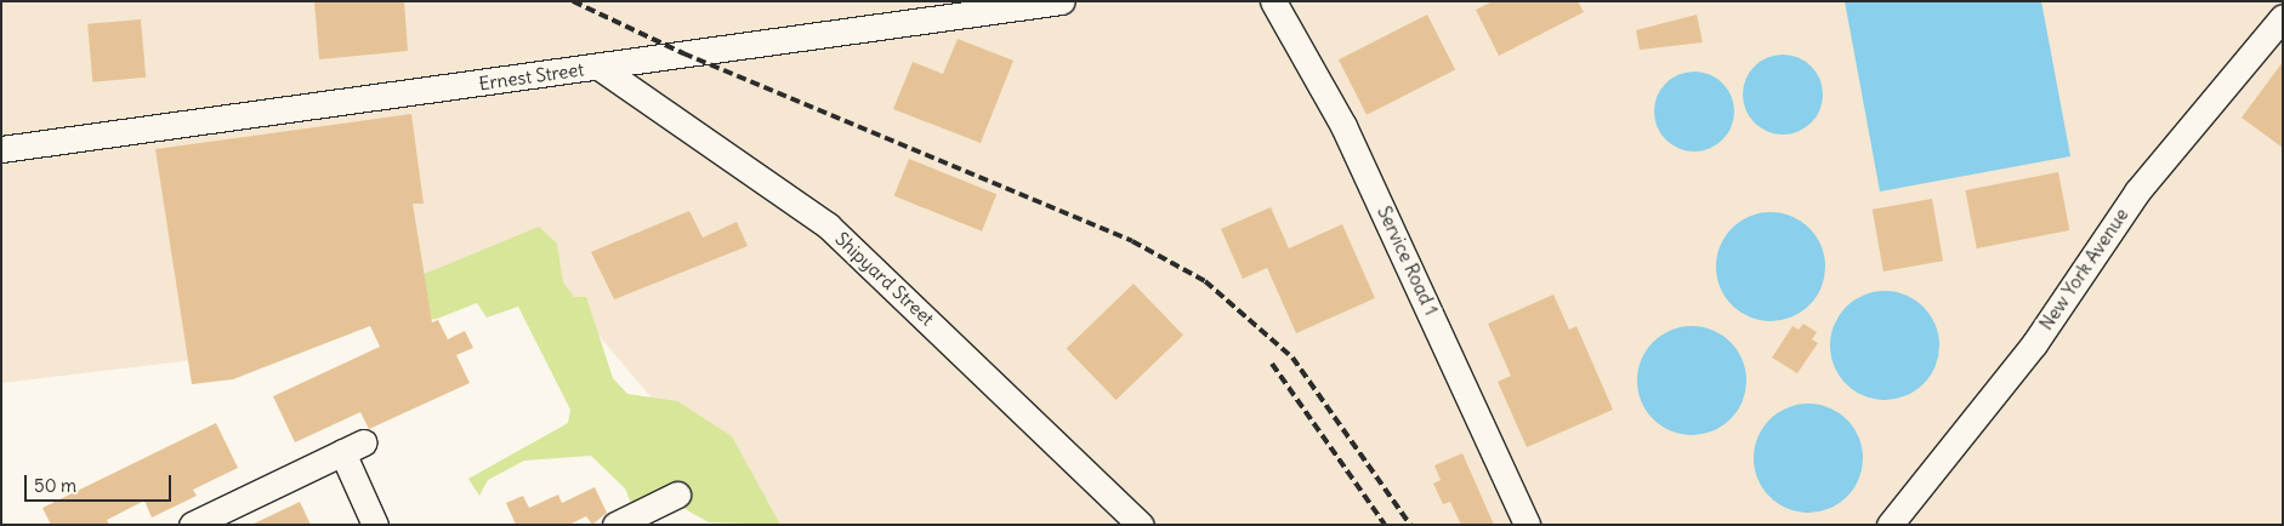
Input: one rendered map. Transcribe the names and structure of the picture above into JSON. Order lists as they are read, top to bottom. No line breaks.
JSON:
{"streets":{"street":["Ernest Street","Service Road 1","New York Avenue","Shipyard Street"]},"crossings":[["Ernest Street","Shipyard Street"]],"scale_bar":"50 m"}
